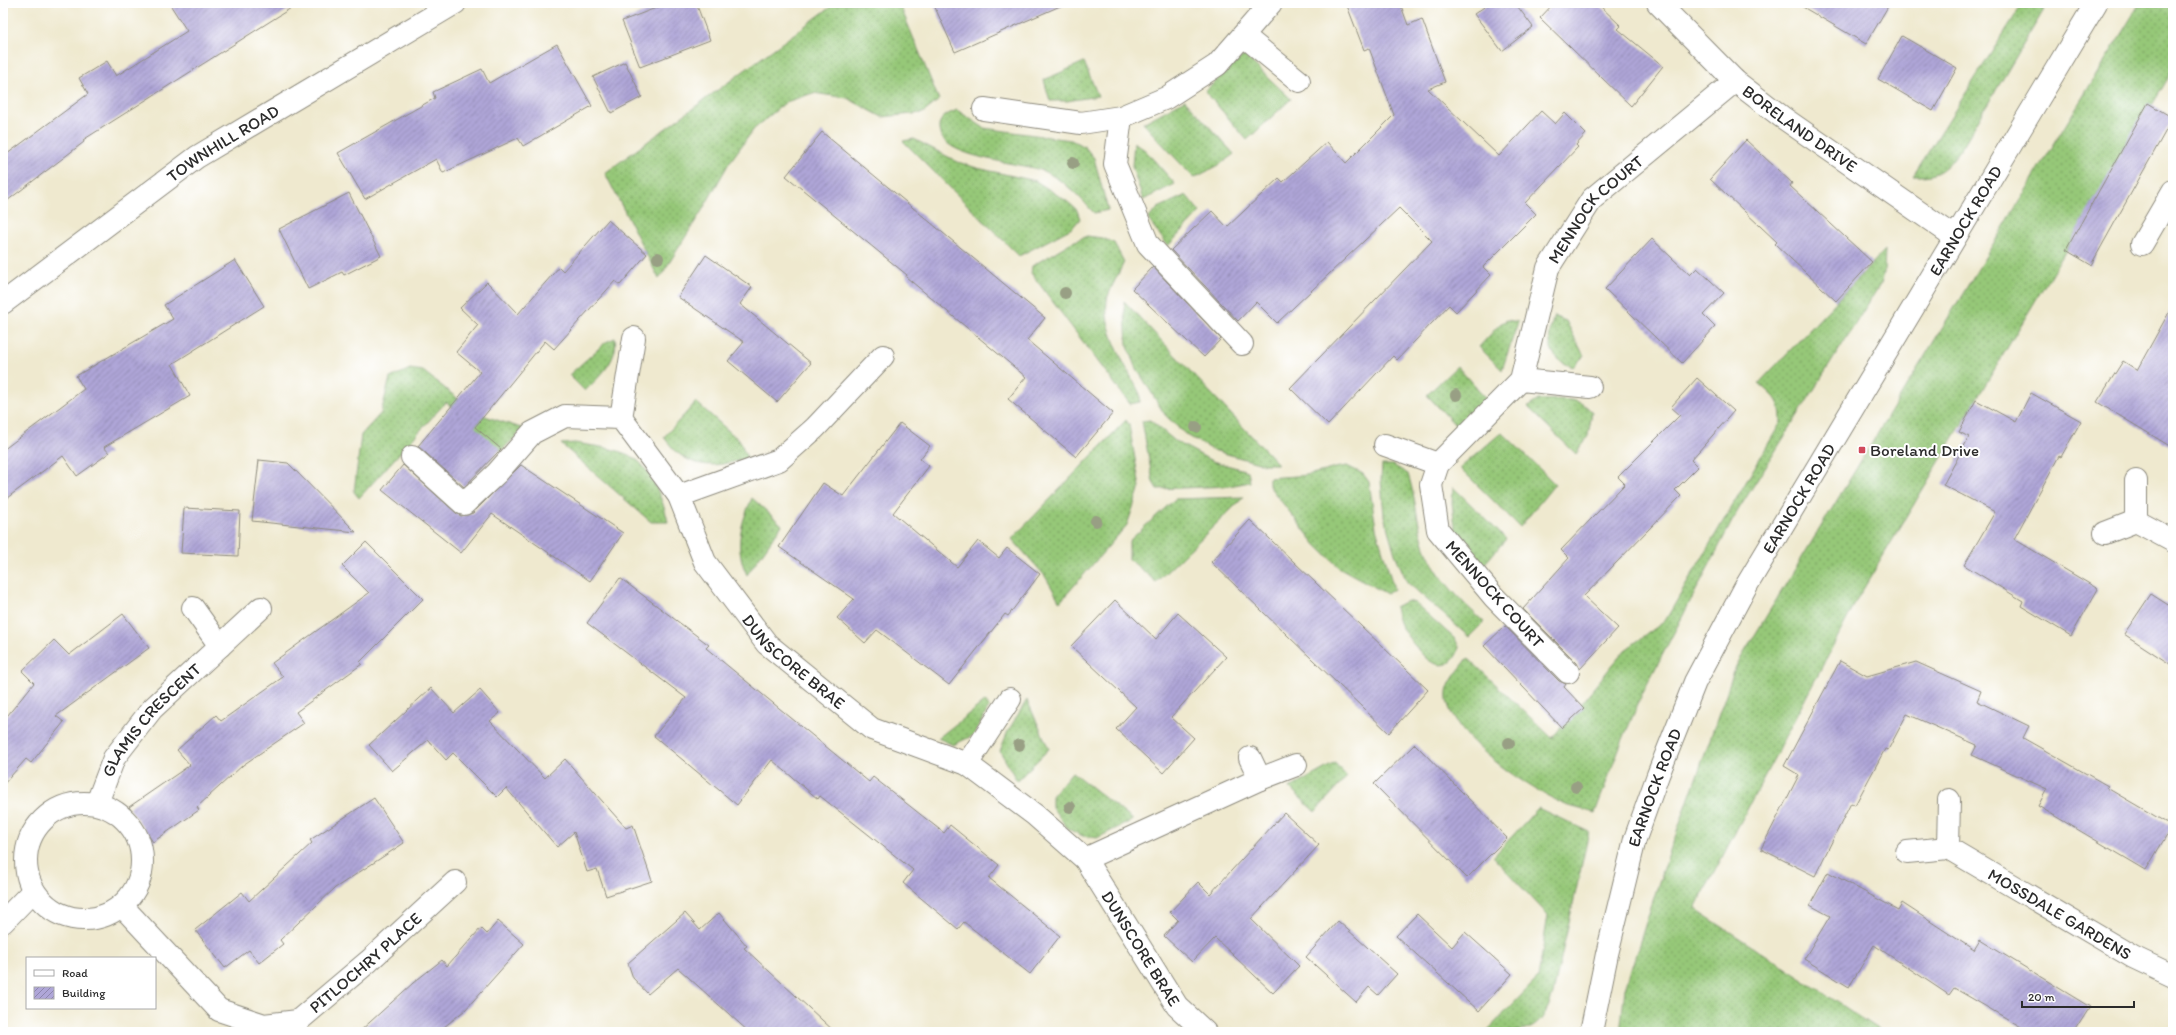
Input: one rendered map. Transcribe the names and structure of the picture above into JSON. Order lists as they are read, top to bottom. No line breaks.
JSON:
{"streets":{"street":["BORELAND DRIVE","TOWNHILL ROAD","MENNOCK COURT","EARNOCK ROAD","DUNSCORE BRAE","GLAMIS CRESCENT","MOSSDALE GARDENS","PITLOCHRY PLACE"]},"crossings":[["BORELAND DRIVE","MENNOCK COURT"],["BORELAND DRIVE","EARNOCK ROAD"],["GLAMIS CRESCENT","PITLOCHRY PLACE"]],"places":{"transit":["Boreland Drive"]},"legend":["Road","Building"],"scale_bar":"20 m"}
